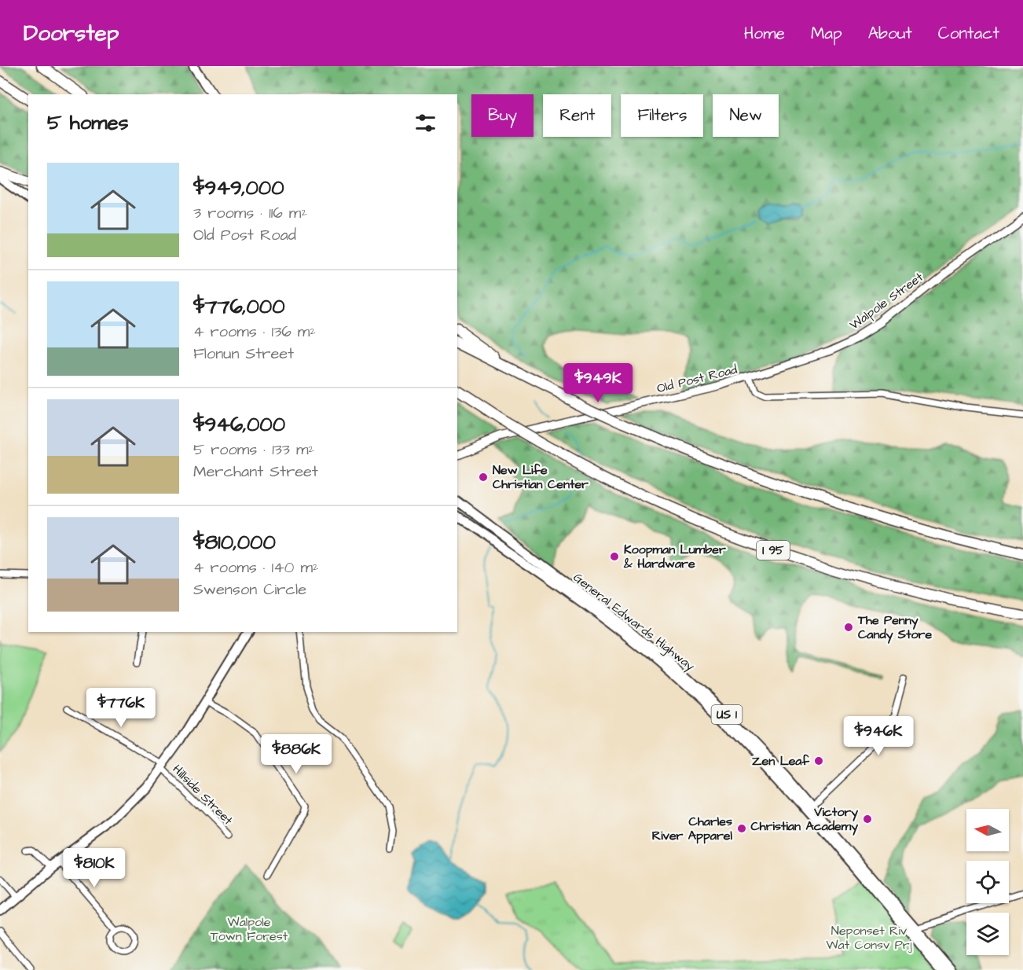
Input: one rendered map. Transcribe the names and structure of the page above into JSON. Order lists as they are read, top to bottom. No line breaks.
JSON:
{"streets":{"highway":["I 95"],"main road":["Walpole Street","Old Post Road","General Edwards Highway","US 1"],"street":["Hillside Street"]},"crossings":[["Walpole Street","Old Post Road"]],"parks":["Walpole Town Forest","Neponset Riv Wat Consv Prj"],"places":["New Life Christian Center","Koopman Lumber & Hardware","The Penny Candy Store","Zen Leaf","Victory Christian Academy","Charles River Apparel"],"north":"left","page":{"header":"Doorstep","nav":["Home","Map","About","Contact"],"chip":["Buy","Rent","Filters","New"],"heading":"5 homes","list":[{"name":"$949,000","note":"3 rooms · 116 m² · Old Post Road"},{"name":"$776,000","note":"4 rooms · 136 m² · Flonun Street"},{"name":"$946,000","note":"5 rooms · 133 m² · Merchant Street"},{"name":"$810,000","note":"4 rooms · 140 m² · Swenson Circle"}],"price":["$949K","$776K","$946K","$886K","$810K"]}}
